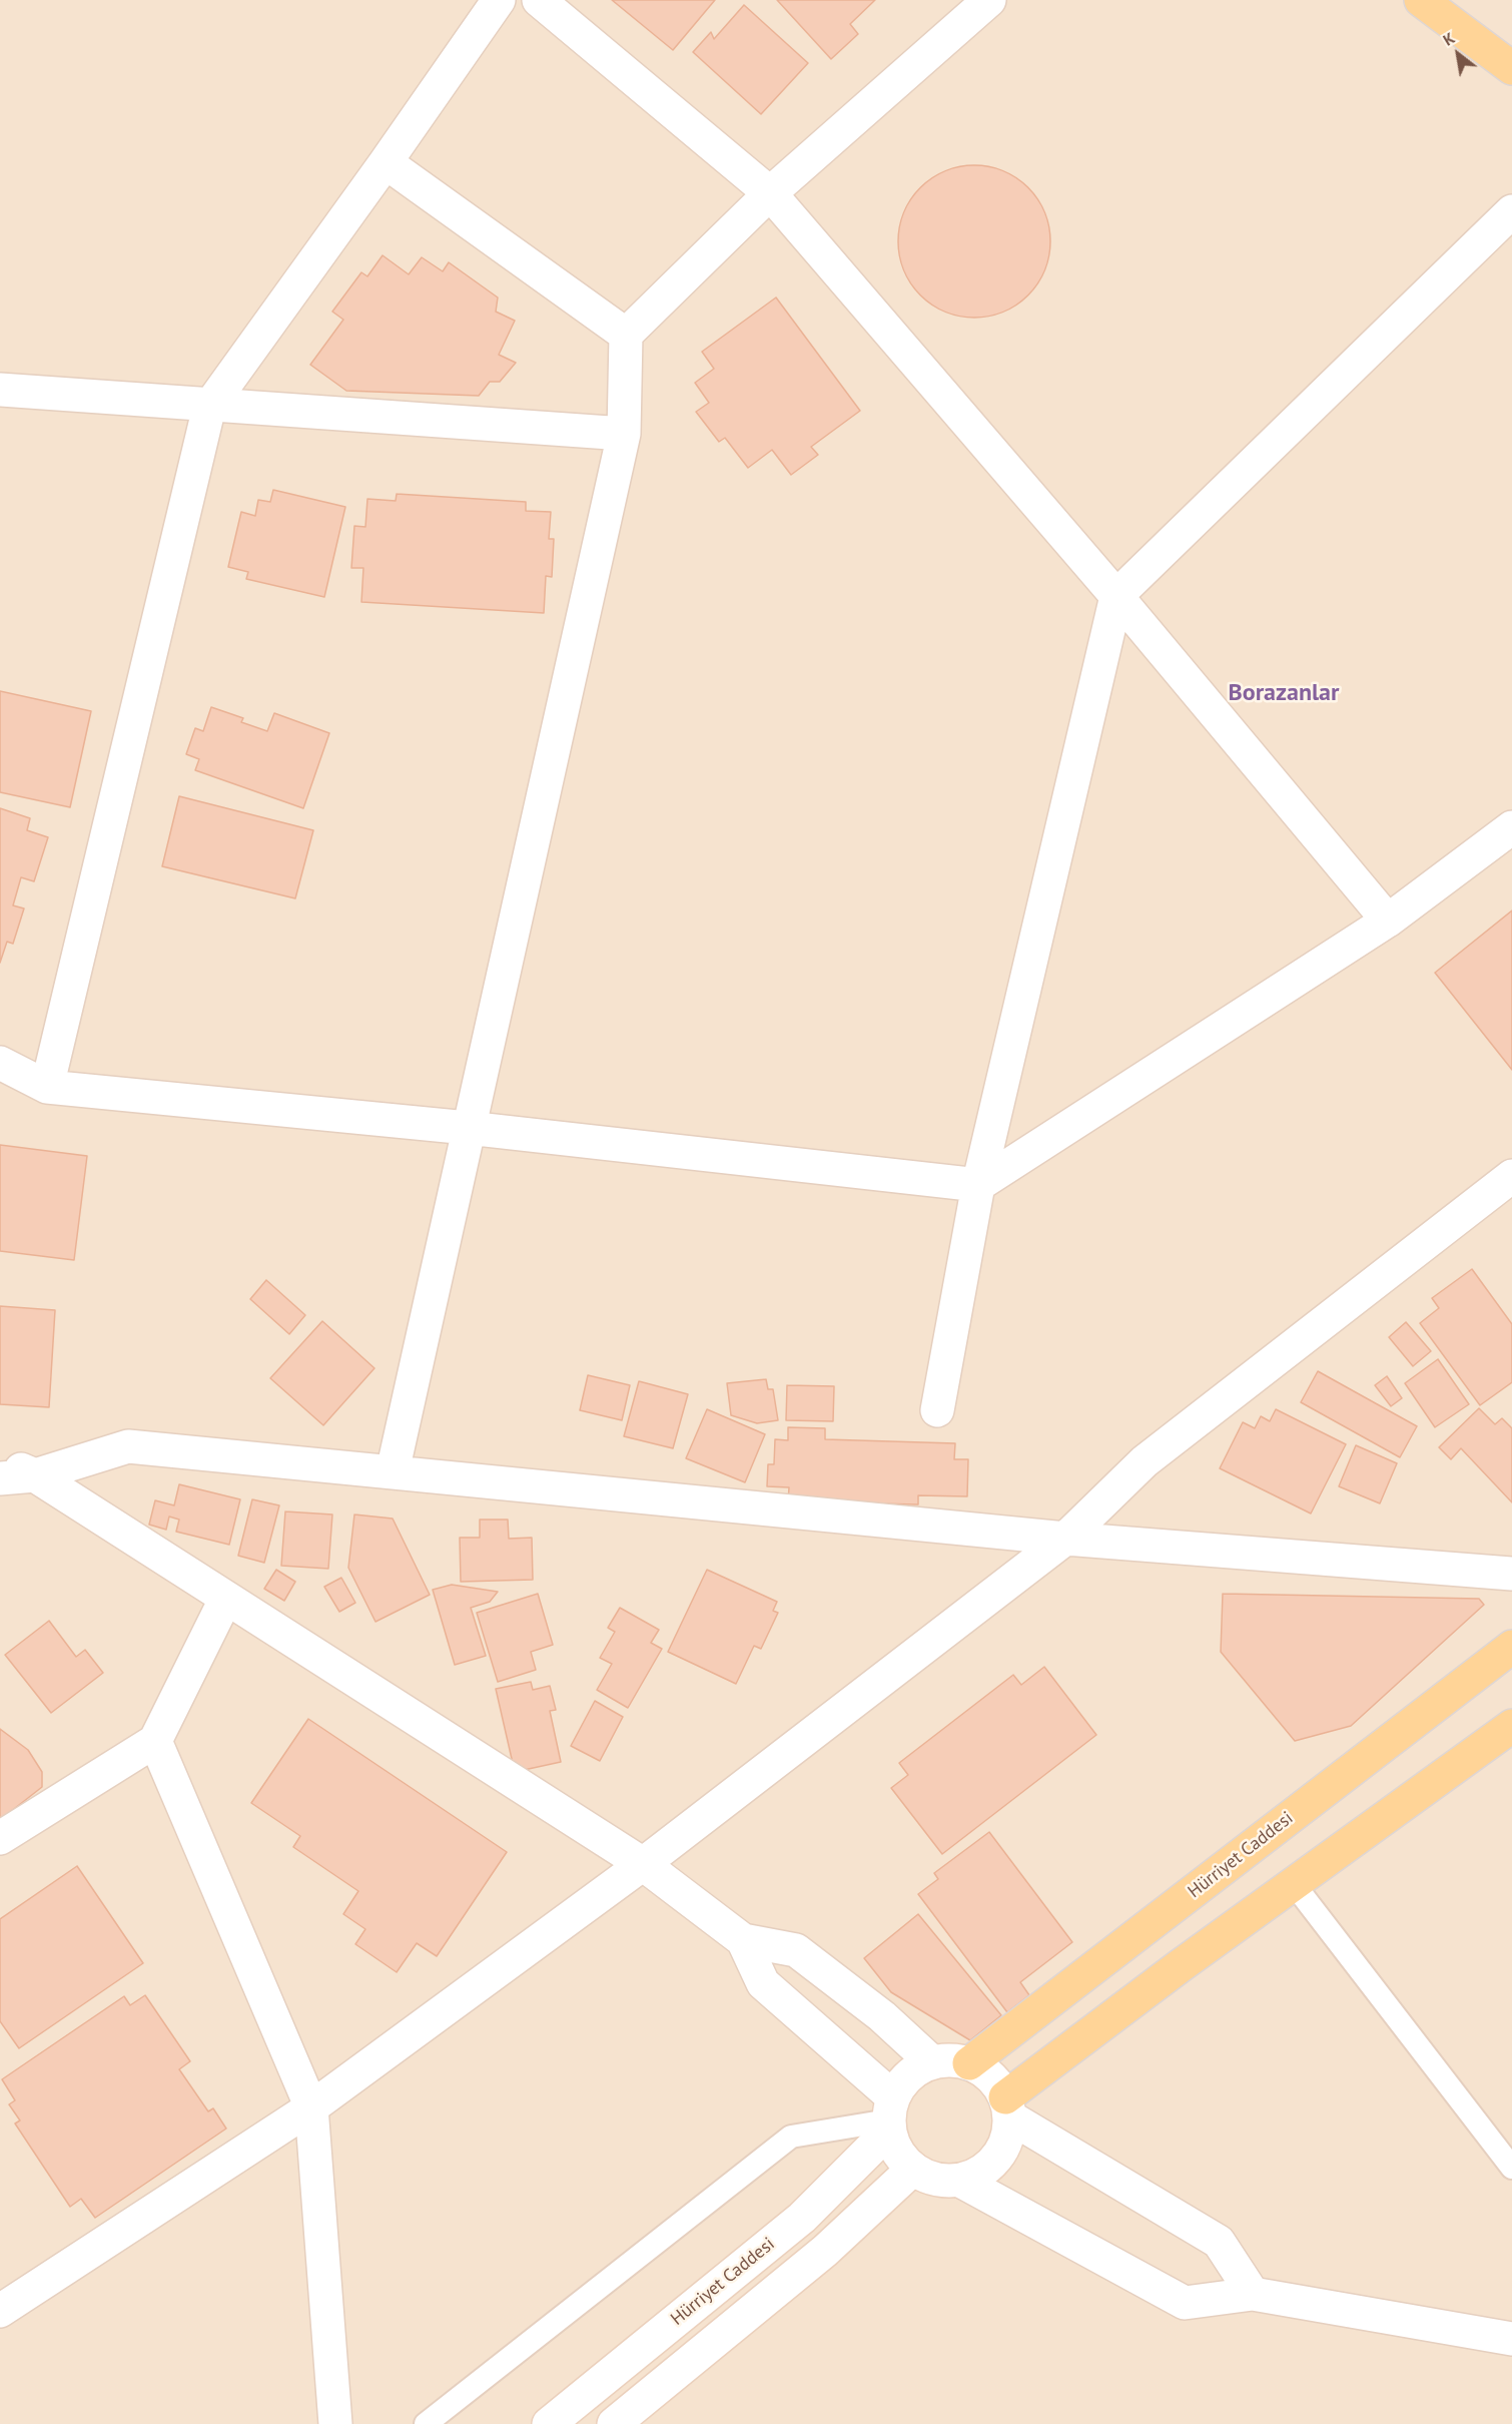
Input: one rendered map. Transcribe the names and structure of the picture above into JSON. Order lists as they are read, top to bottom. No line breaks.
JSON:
{"streets":{"main road":["Hürriyet Caddesi"]},"districts":["Borazanlar"],"north":"top left"}
